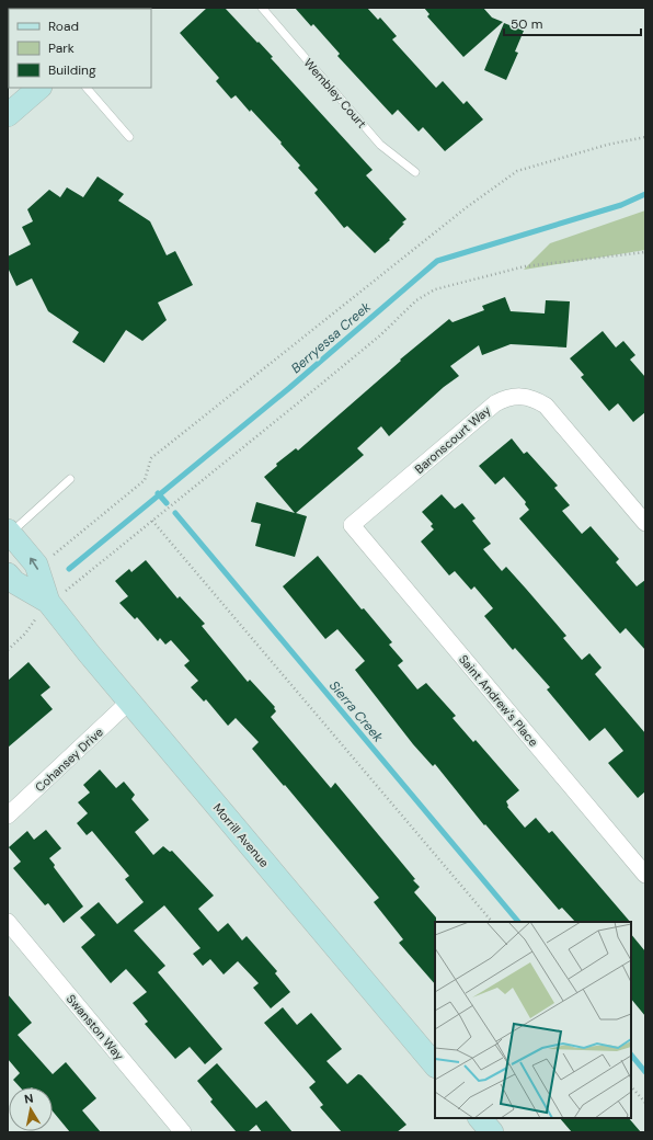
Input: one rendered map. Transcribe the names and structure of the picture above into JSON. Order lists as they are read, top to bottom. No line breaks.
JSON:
{"streets":{"street":["Baronscourt Way","Saint Andrew's Place","Cohansey Drive","Morrill Avenue","Swanston Way"],"lane":["Wembley Court"]},"crossings":[["Baronscourt Way","Saint Andrew's Place"],["Cohansey Drive","Morrill Avenue"]],"water":["Berryessa Creek","Sierra Creek"],"legend":["Road","Park","Building"],"scale_bar":"50 m","north":"top"}
